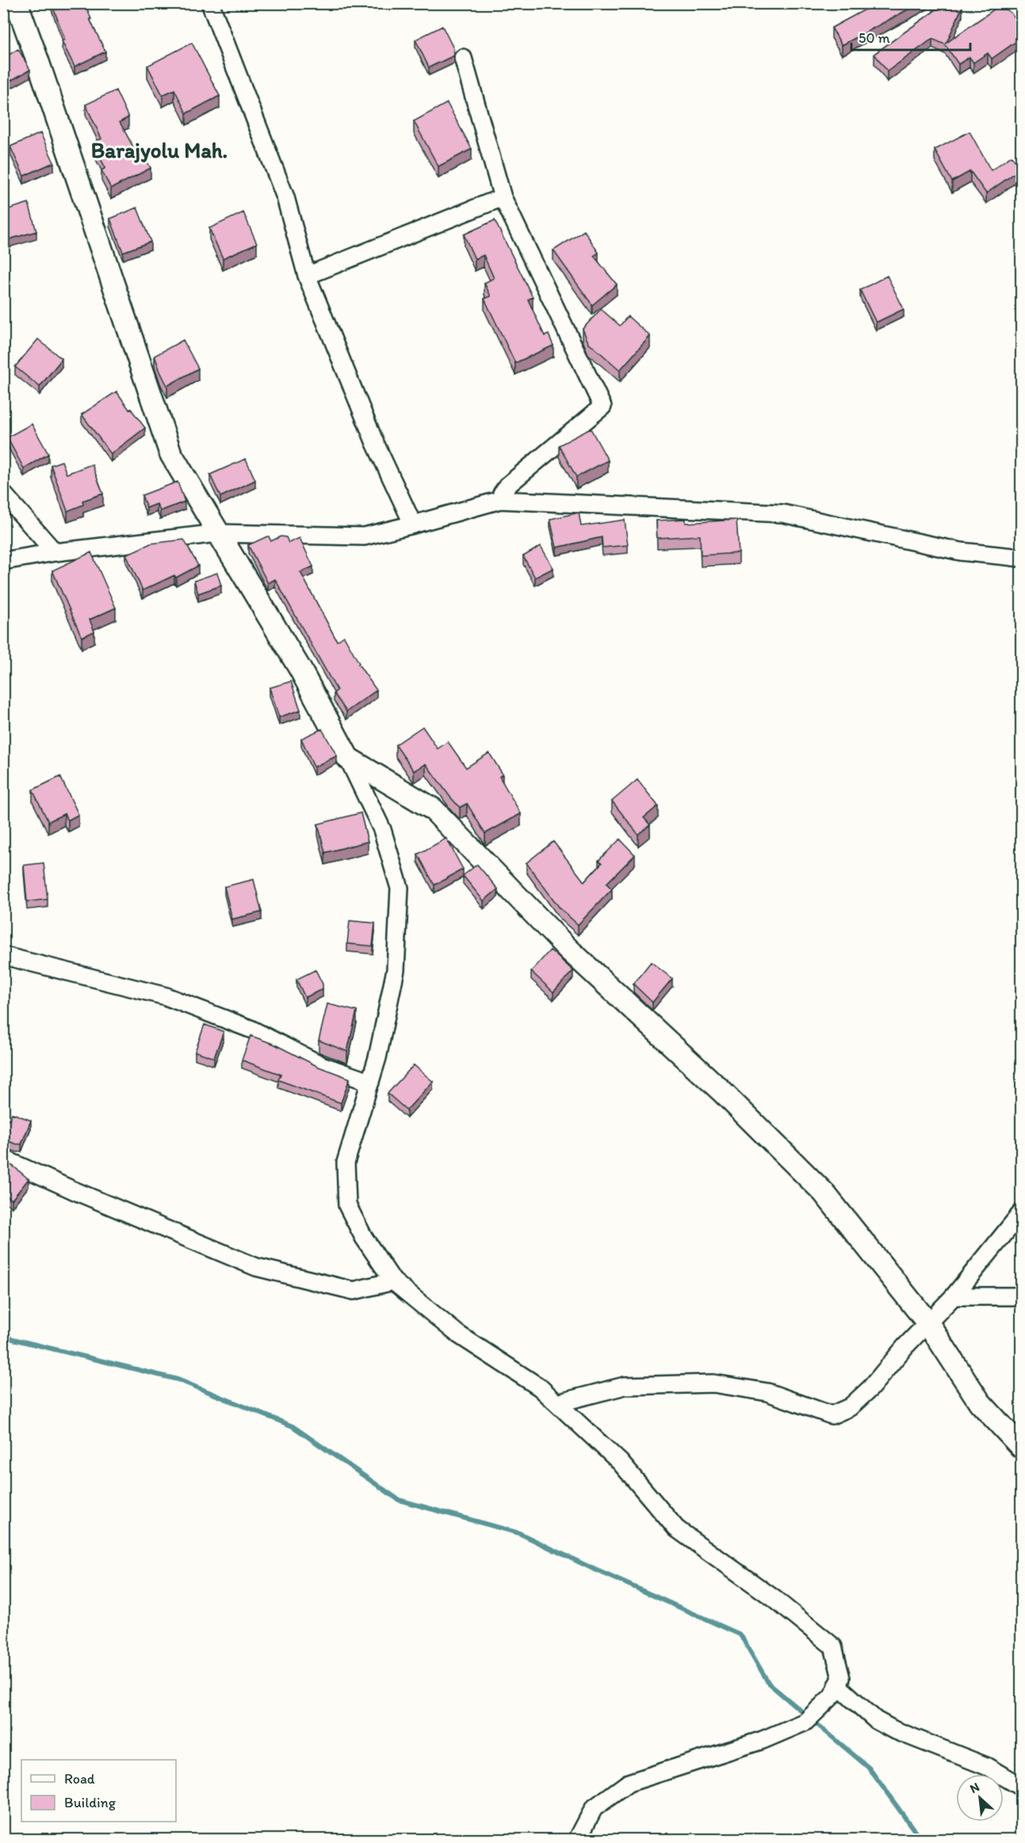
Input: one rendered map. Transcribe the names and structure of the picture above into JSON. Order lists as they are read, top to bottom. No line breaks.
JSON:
{"districts":["Barajyolu Mah."],"legend":["Road","Building"],"scale_bar":"50 m","north":"top left"}
